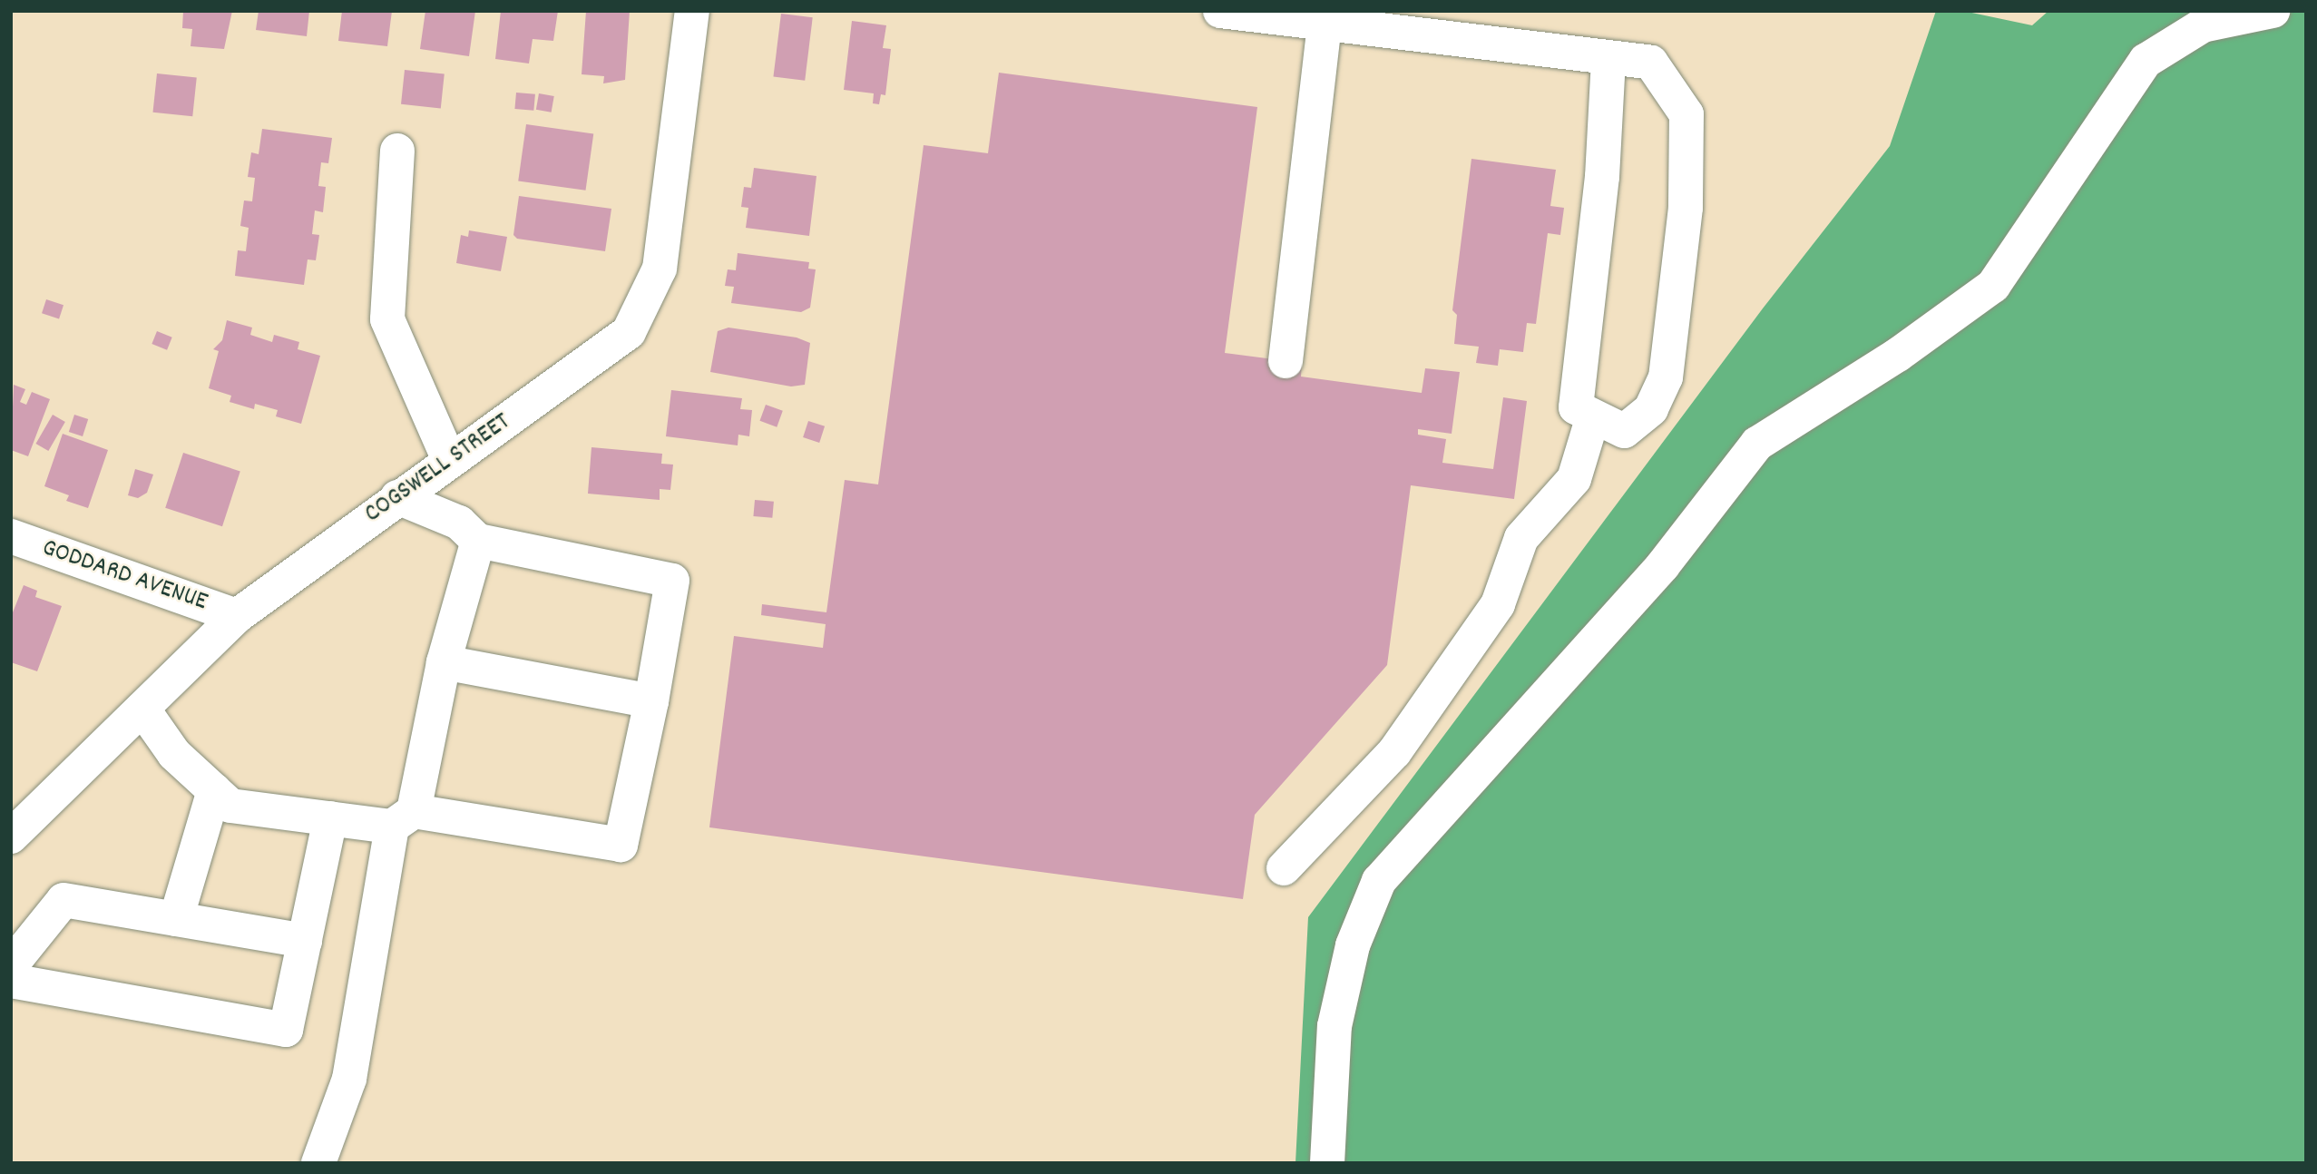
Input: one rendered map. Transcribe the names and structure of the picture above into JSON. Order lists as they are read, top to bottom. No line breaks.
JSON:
{"streets":{"street":["COGSWELL STREET","GODDARD AVENUE"]},"crossings":[["COGSWELL STREET","GODDARD AVENUE"]]}
